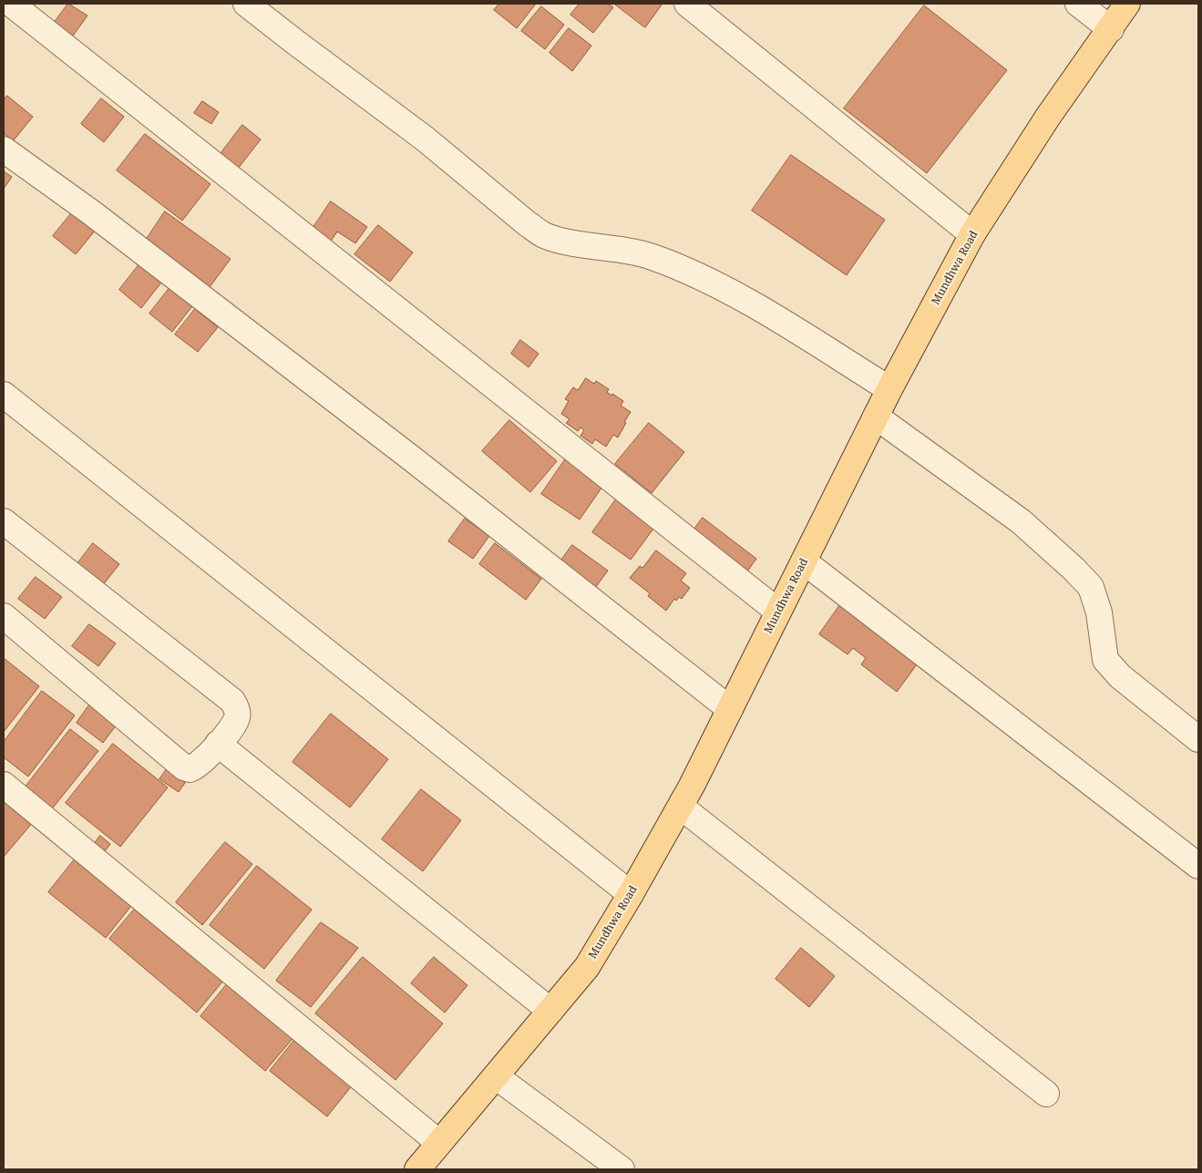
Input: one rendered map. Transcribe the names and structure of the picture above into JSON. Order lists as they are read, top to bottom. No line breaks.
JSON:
{"streets":{"main road":["Mundhwa Road"]}}
